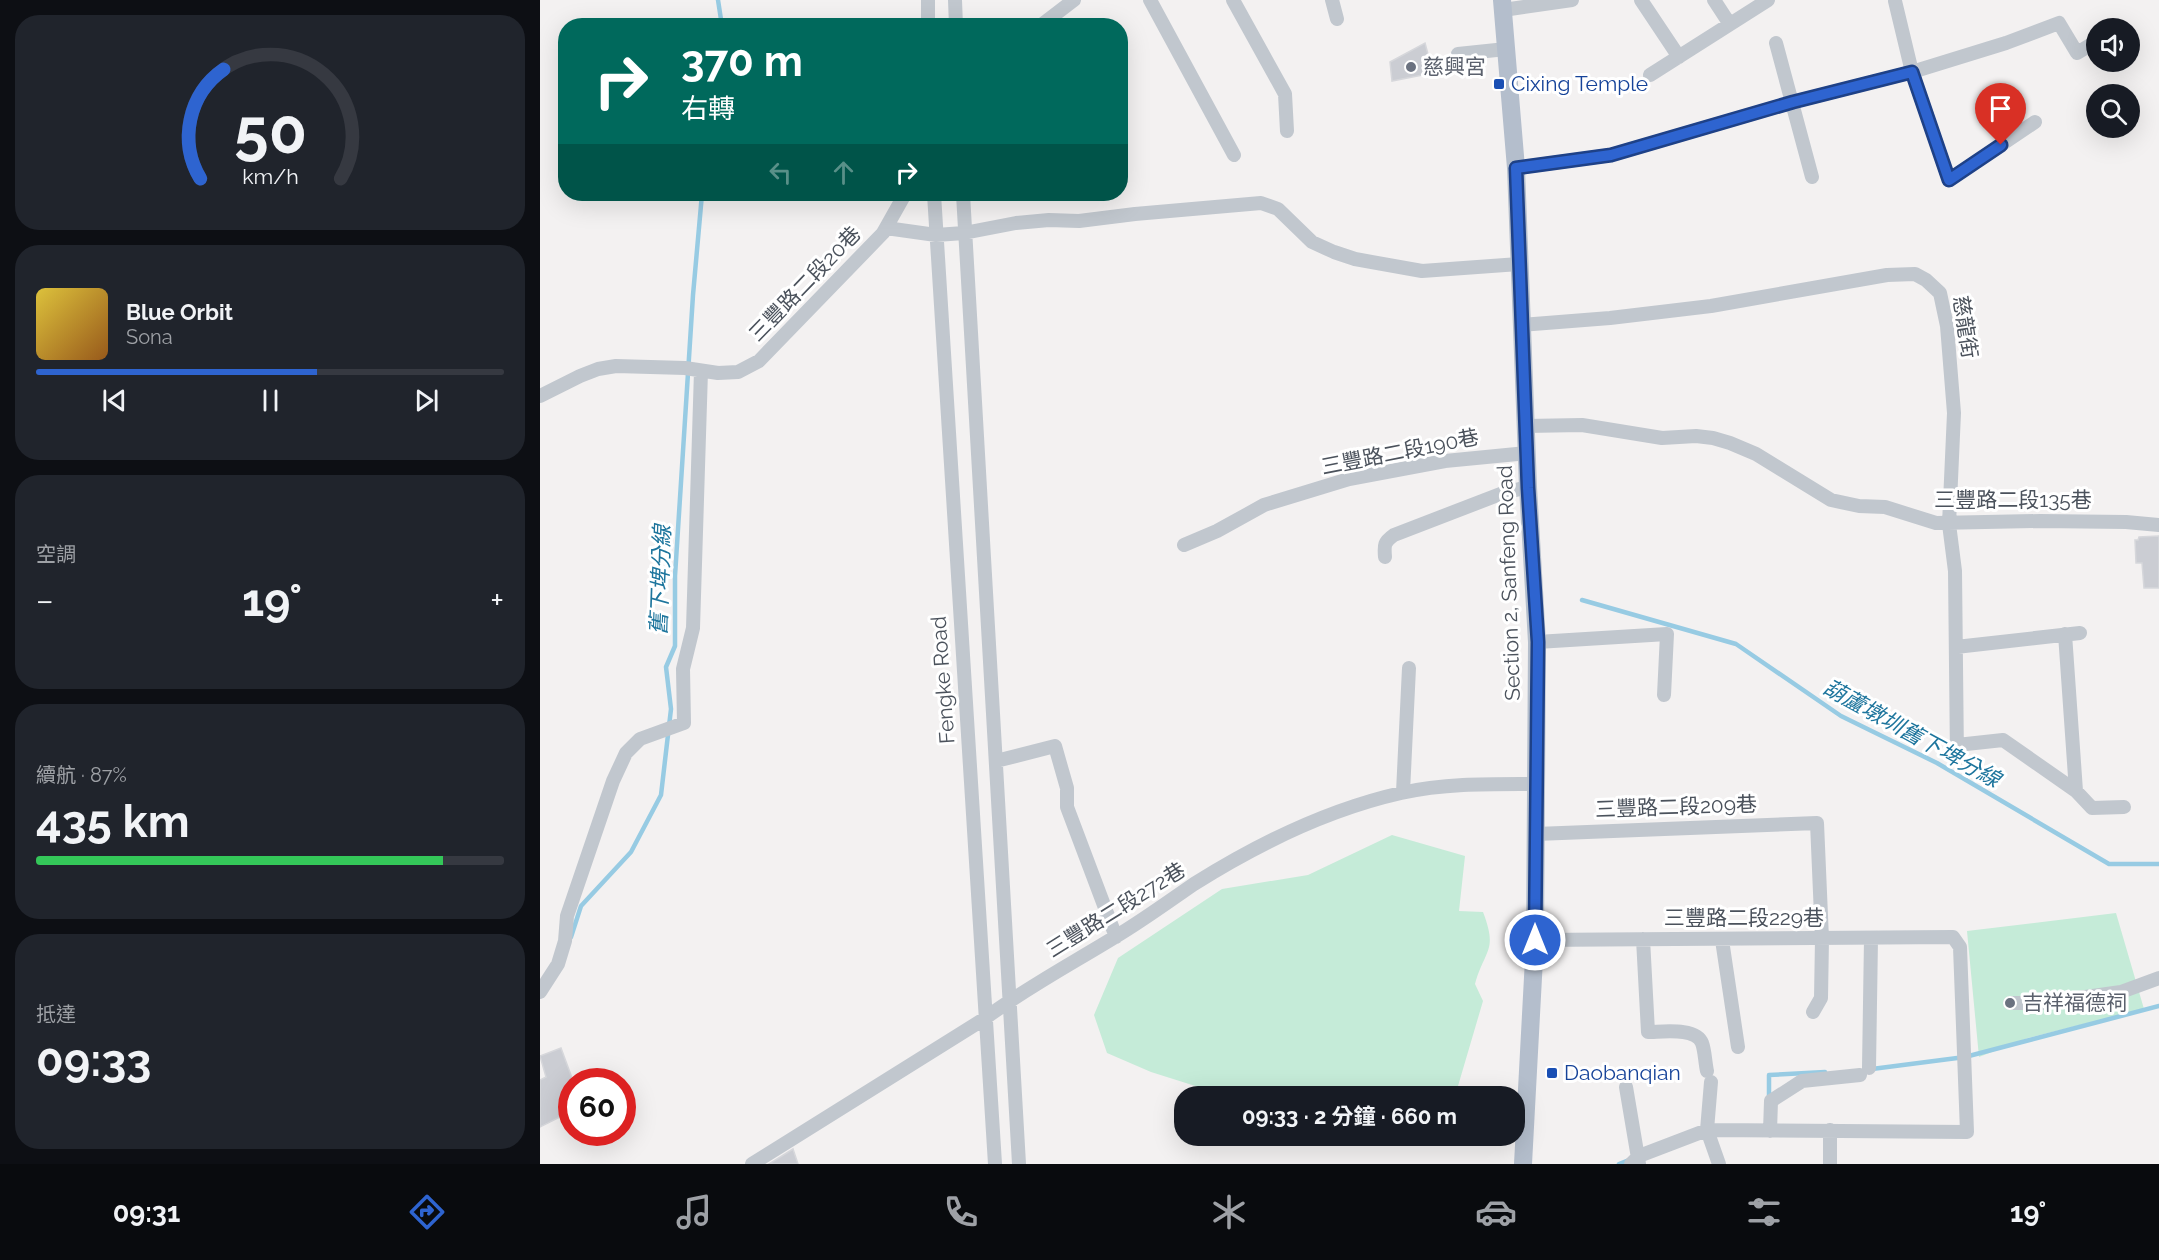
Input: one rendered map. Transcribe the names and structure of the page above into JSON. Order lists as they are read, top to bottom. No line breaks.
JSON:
{"streets":{"main road":["Section 2, Sanfeng Road"],"street":["三豐路二段20巷","慈龍街","三豐路二段190巷","三豐路二段135巷","Fengke Road","三豐路二段209巷","三豐路二段272巷","三豐路二段229巷"]},"crossings":[["慈龍街","三豐路二段135巷"],["慈龍街","Section 2, Sanfeng Road"],["三豐路二段190巷","Section 2, Sanfeng Road"],["三豐路二段135巷","Section 2, Sanfeng Road"],["Section 2, Sanfeng Road","三豐路二段209巷"],["Section 2, Sanfeng Road","三豐路二段272巷"],["Section 2, Sanfeng Road","三豐路二段229巷"],["Fengke Road","三豐路二段272巷"],["三豐路二段209巷","三豐路二段229巷"]],"water":["舊下埤分線","葫蘆墩圳舊下埤分線"],"places":{"other":["慈興宮","吉祥福德祠"],"transit":["Cixing Temple","Daobanqian"]},"page":{"turn":["370 m","右轉"],"song":["Blue Orbit","Sona"],"tile":["空調",["續航 · 87%","435 km"],["抵達","09:33"]],"heat":["−","19°","+"],"limit":"60","trip":"09:33 · 2 分鐘 · 660 m","tabs":["09:31","19°"],"gauge":["50","km/h"]}}
